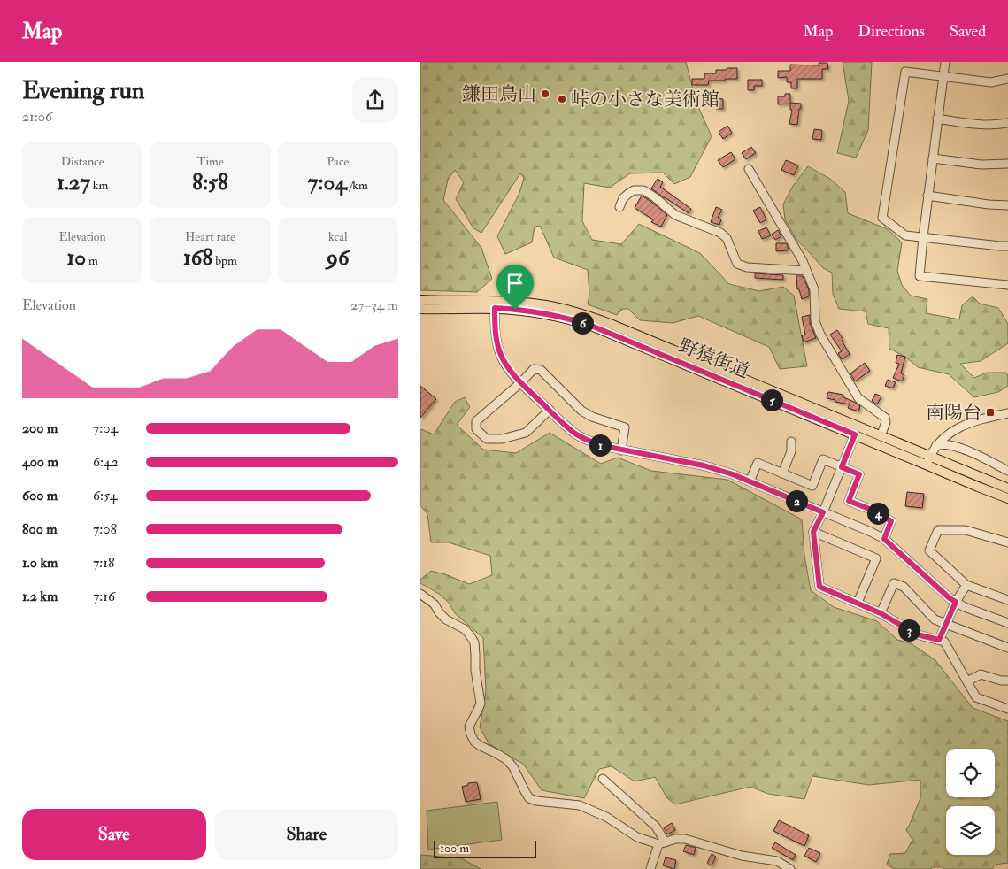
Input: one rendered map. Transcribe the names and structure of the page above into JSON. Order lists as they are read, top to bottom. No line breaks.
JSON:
{"streets":{"main road":["野猿街道"]},"places":{"other":["鎌田鳥山","峠の小さな美術館"],"transit":["南陽台"]},"scale_bar":"100 m","page":{"header":"Map","nav":["Map","Directions","Saved"],"heading":["Evening run","21:06"],"stats":[["Distance","1.27 km"],["Time","8:58"],["Pace","7:04 /km"],["Elevation","10 m"],["Heart rate","168 bpm"],["kcal","96"]],"chart":["Elevation","27–34 m"],"pins":["6","5","1","2","4","3"],"list":[{"name":"200 m","note":"7:04"},{"name":"400 m","note":"6:42"},{"name":"600 m","note":"6:54"},{"name":"800 m","note":"7:08"},{"name":"1.0 km","note":"7:18"},{"name":"1.2 km","note":"7:16"}],"buttons":["Save","Share"],"scale":"100 m"}}
